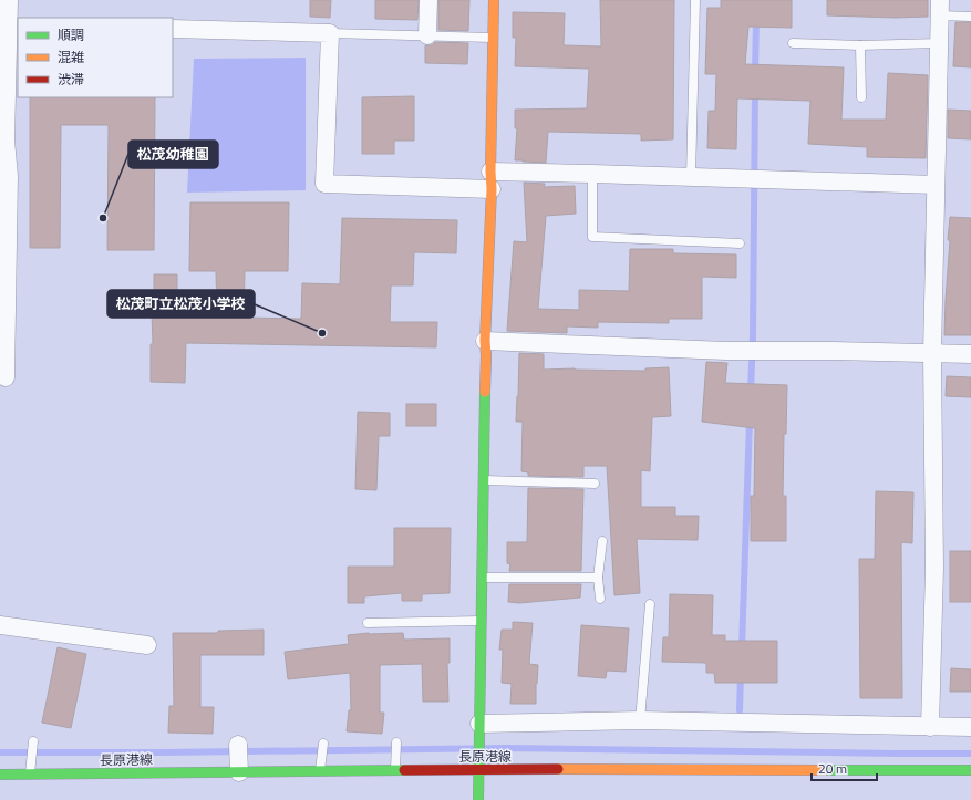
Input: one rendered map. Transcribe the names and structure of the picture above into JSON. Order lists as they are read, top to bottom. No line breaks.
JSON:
{"streets":{"main road":["長原港線"]},"places":["松茂幼稚園","松茂町立松茂小学校"],"legend":["順調","混雑","渋滞"],"scale_bar":"20 m"}
